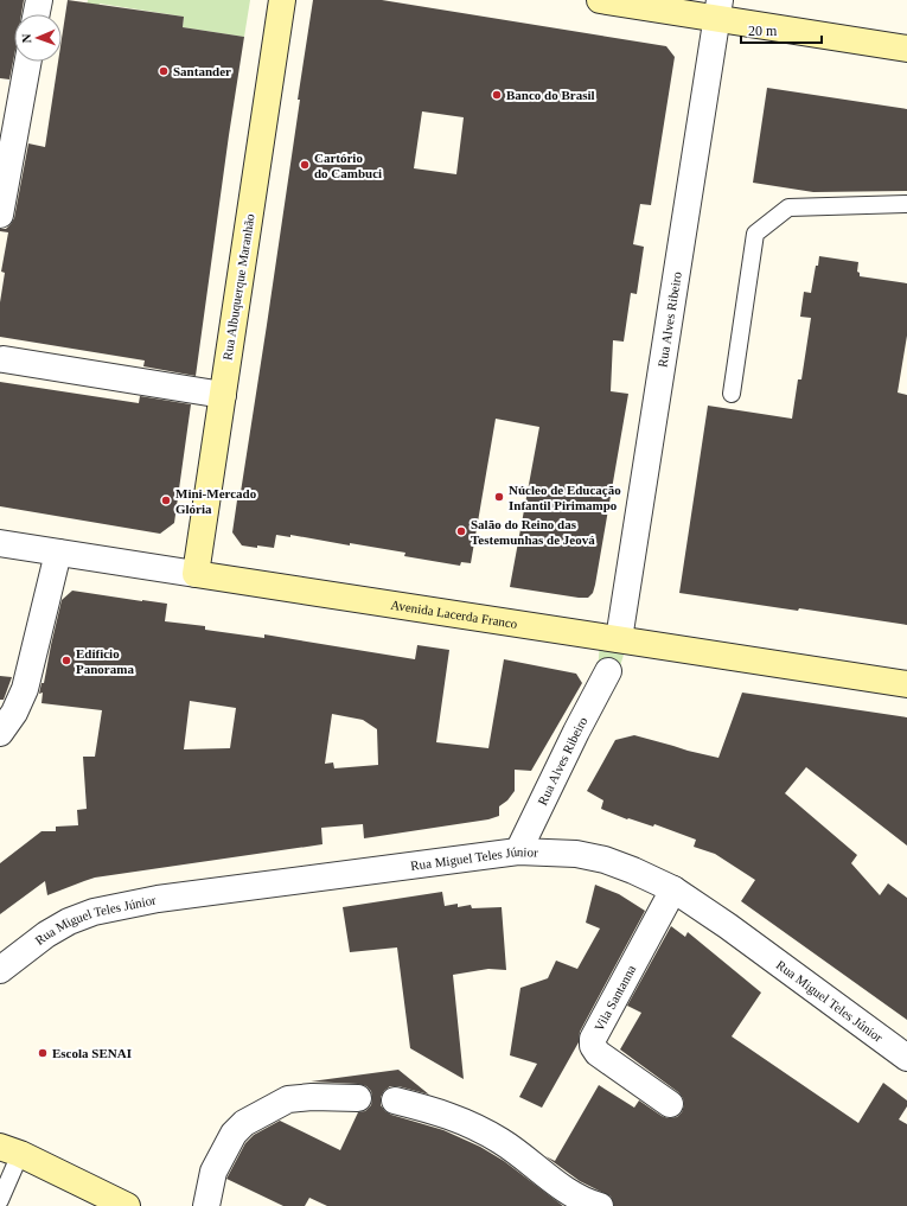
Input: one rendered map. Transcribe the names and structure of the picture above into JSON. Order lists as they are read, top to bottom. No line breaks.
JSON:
{"streets":{"street":["Rua Albuquerque Maranhão","Rua Alves Ribeiro","Avenida Lacerda Franco","Rua Miguel Teles Júnior","Vila Santanna"]},"crossings":[["Rua Albuquerque Maranhão","Avenida Lacerda Franco"],["Rua Alves Ribeiro","Avenida Lacerda Franco"],["Rua Alves Ribeiro","Rua Miguel Teles Júnior"],["Rua Miguel Teles Júnior","Vila Santanna"]],"places":["Santander","Banco do Brasil","Cartório do Cambuci","Núcleo de Educação Infantil Pirimampo","Mini-Mercado Glória","Salão do Reino das Testemunhas de Jeová","Edificio Panorama","Escola SENAI"],"scale_bar":"20 m","north":"left"}
